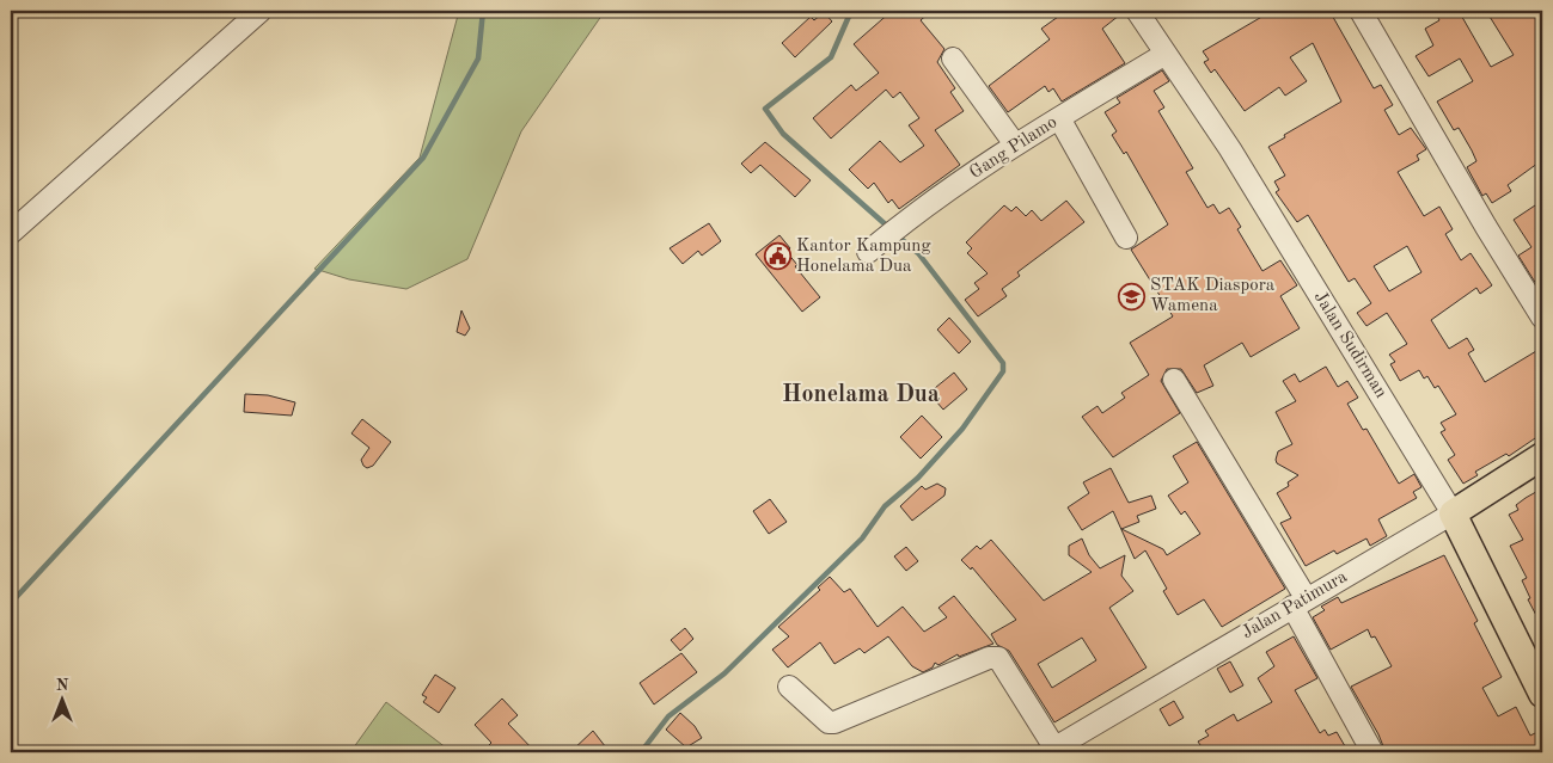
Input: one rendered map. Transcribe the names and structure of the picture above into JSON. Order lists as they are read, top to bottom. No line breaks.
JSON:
{"streets":{"main road":["Jalan Sudirman","Jalan Patimura"],"street":["Gang Pilamo"]},"crossings":[["Gang Pilamo","Jalan Sudirman"],["Jalan Sudirman","Jalan Patimura"]],"districts":["Honelama Dua"],"places":{"public building":["Kantor Kampung Honelama Dua"],"school or university":["STAK Diaspora Wamena"]},"north":"top"}
